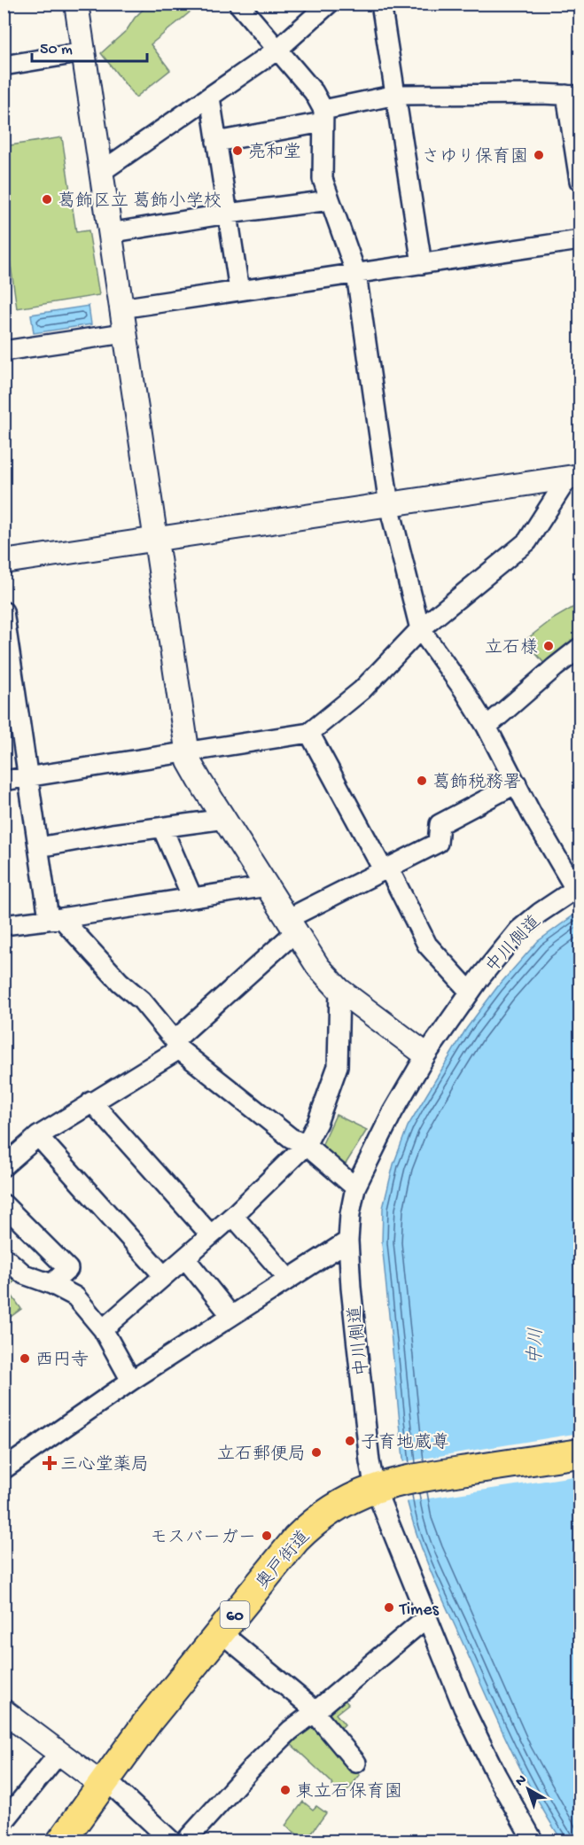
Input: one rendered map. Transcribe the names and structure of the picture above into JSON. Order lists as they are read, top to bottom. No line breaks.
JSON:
{"streets":{"main road":["奥戸街道","60"],"street":["中川側道"]},"crossings":[["中川側道","奥戸街道"]],"water":["中川"],"places":{"other":["亮和堂","さゆり保育園","葛飾区立 葛飾小学校","立石様","葛飾税務署","西円寺","子育地蔵尊","立石郵便局","モスバーガー","Times","東立石保育園"],"health":["三心堂薬局"]},"scale_bar":"50 m","north":"top left"}
